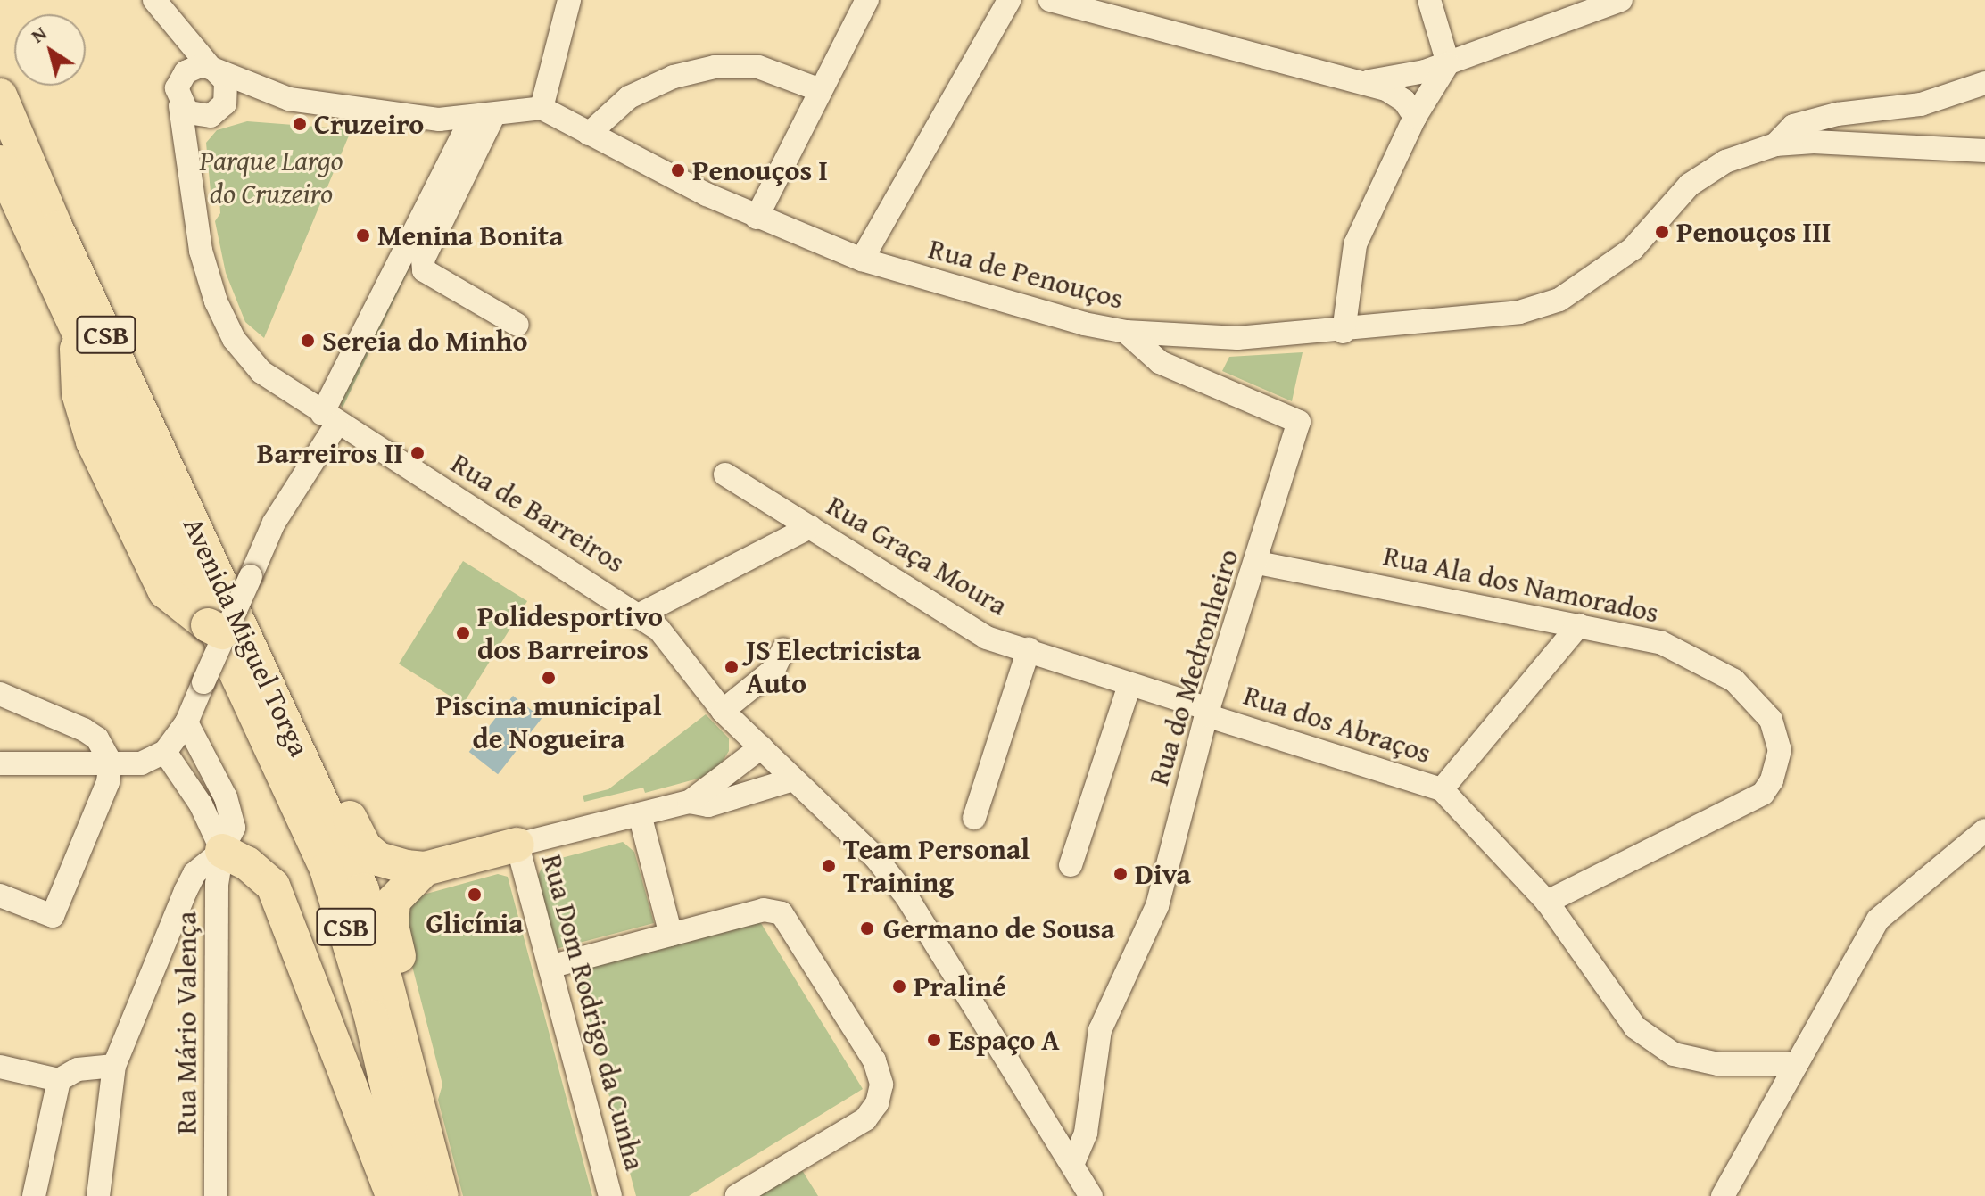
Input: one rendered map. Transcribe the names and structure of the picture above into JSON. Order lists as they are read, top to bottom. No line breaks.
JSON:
{"streets":{"highway":["CSB","Avenida Miguel Torga"],"street":["Rua de Penouços","Rua de Barreiros","Rua Graça Moura","Rua Ala dos Namorados","Rua do Medronheiro","Rua dos Abraços","Rua Dom Rodrigo da Cunha","Rua Mário Valença"]},"crossings":[["Rua de Penouços","Rua do Medronheiro"],["Rua de Barreiros","Rua do Medronheiro"],["Rua Graça Moura","Rua do Medronheiro"],["Rua Graça Moura","Rua dos Abraços"],["Rua Ala dos Namorados","Rua do Medronheiro"],["Rua Ala dos Namorados","Rua dos Abraços"],["Rua do Medronheiro","Rua dos Abraços"]],"parks":["Parque Largo do Cruzeiro"],"places":["Cruzeiro","Penouços I","Penouços III","Menina Bonita","Sereia do Minho","Barreiros II","Polidesportivo dos Barreiros","JS Electricista Auto","Piscina municipal de Nogueira","Team Personal Training","Diva","Glicínia","Germano de Sousa","Praliné","Espaço A"],"north":"top left"}
